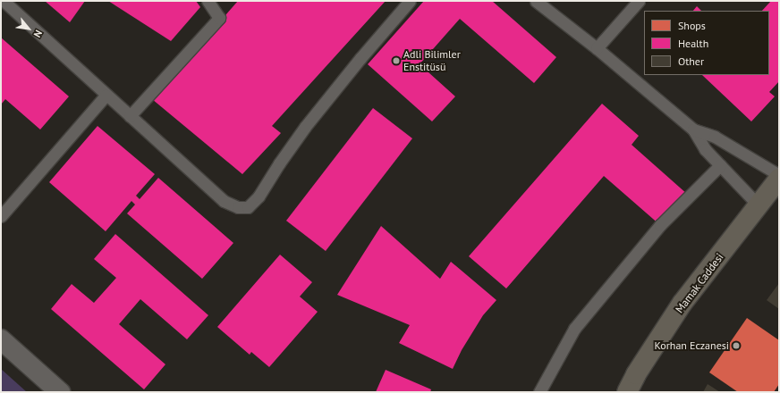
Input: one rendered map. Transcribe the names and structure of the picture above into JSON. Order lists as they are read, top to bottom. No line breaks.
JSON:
{"streets":{"main road":["Mamak Caddesi"]},"places":["Adli Bilimler Enstitüsü","Korhan Eczanesi"],"legend":["Shops","Health","Other"],"north":"bottom right"}
